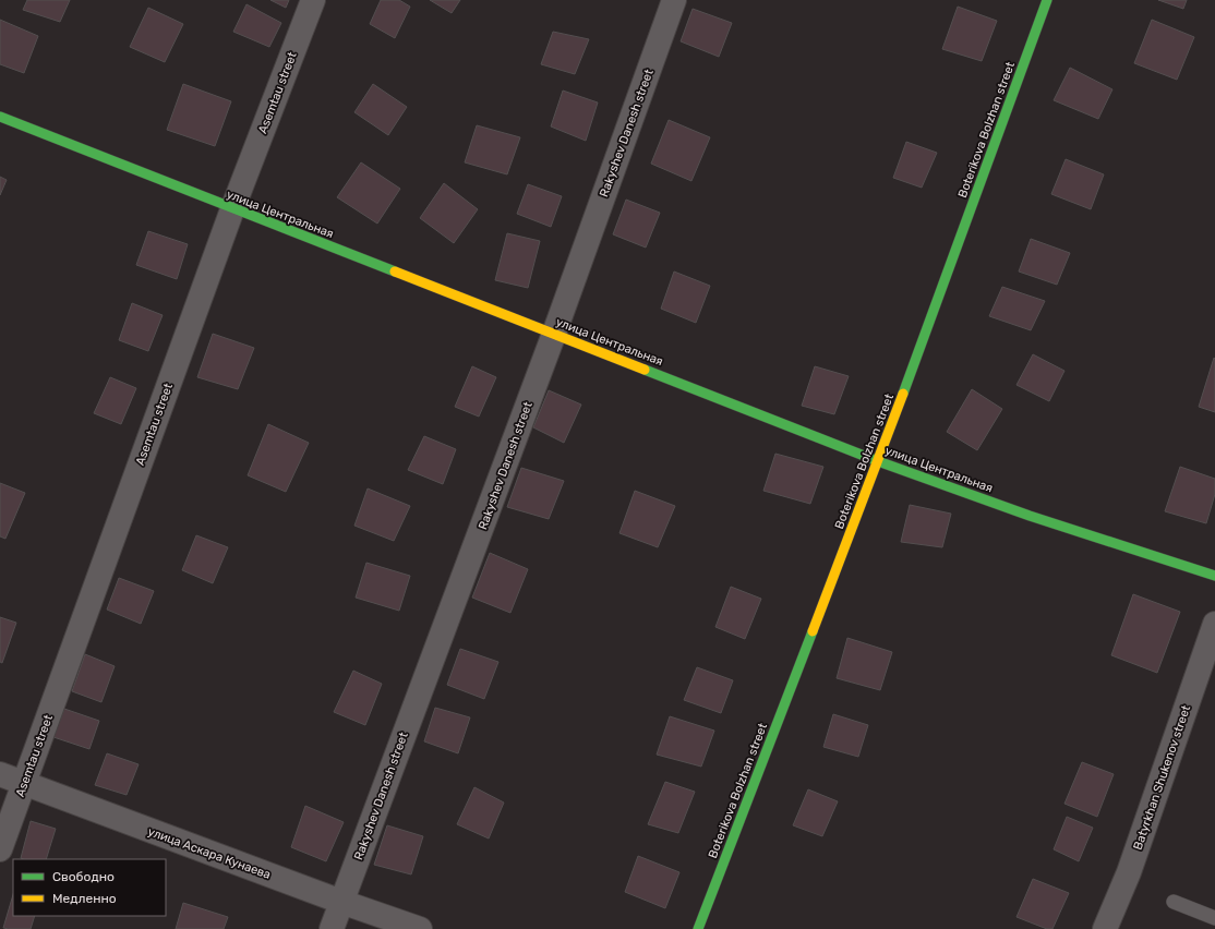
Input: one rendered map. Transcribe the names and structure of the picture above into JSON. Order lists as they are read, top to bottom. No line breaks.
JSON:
{"streets":{"street":["Asemtau street","Boterikova Bolzhan street","Rakyshev Danesh street","улица Центральная","Batyrkhan Shukenov street","улица Аскара Кунаева"]},"crossings":[["Asemtau street","улица Центральная"],["Asemtau street","улица Аскара Кунаева"],["Boterikova Bolzhan street","улица Центральная"],["Rakyshev Danesh street","улица Центральная"],["Rakyshev Danesh street","улица Аскара Кунаева"]],"legend":["Свободно","Медленно"]}
